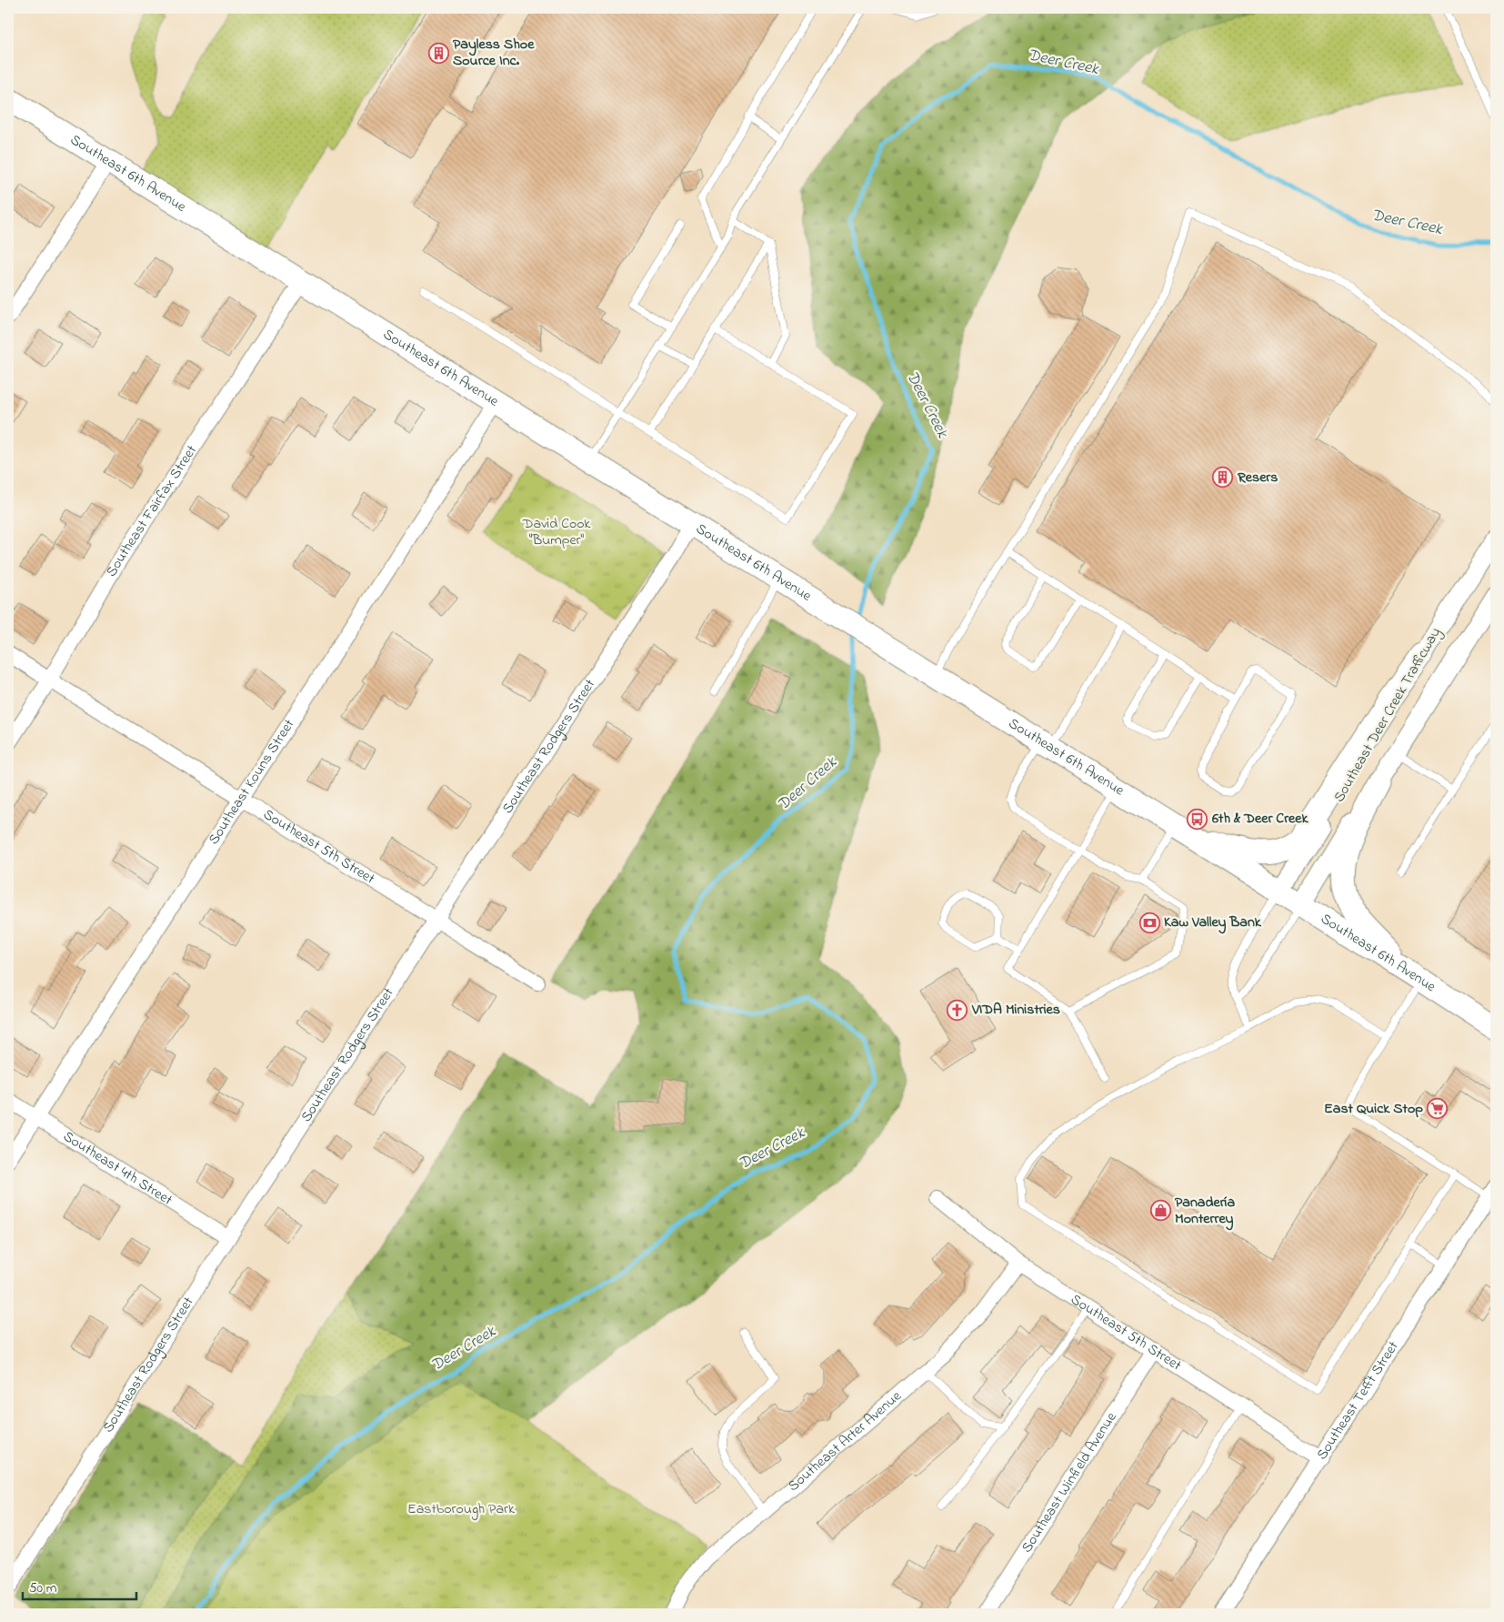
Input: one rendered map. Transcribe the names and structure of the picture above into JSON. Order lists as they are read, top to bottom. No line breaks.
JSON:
{"streets":{"main road":["Southeast 6th Avenue"],"street":["Southeast Fairfax Street","Southeast Deer Creek Trafficway","Southeast Rodgers Street","Southeast Kouns Street","Southeast 5th Street","Southeast 4th Street","Southeast Tefft Street","Southeast Arter Avenue","Southeast Winfield Avenue"]},"crossings":[["Southeast 6th Avenue","Southeast Fairfax Street"],["Southeast 6th Avenue","Southeast Deer Creek Trafficway"],["Southeast 6th Avenue","Southeast Rodgers Street"],["Southeast 6th Avenue","Southeast Kouns Street"],["Southeast Fairfax Street","Southeast 5th Street"],["Southeast Rodgers Street","Southeast 5th Street"],["Southeast Rodgers Street","Southeast 4th Street"],["Southeast Kouns Street","Southeast 5th Street"],["Southeast Kouns Street","Southeast 4th Street"],["Southeast 5th Street","Southeast Tefft Street"],["Southeast 5th Street","Southeast Arter Avenue"],["Southeast 5th Street","Southeast Winfield Avenue"]],"water":["Deer Creek"],"parks":["David Cook \"Bumper\"","Eastborough Park"],"places":{"building":["Payless Shoe Source Inc.","Resers"],"bus stop":["6th & Deer Creek"],"bank":["Kaw Valley Bank"],"church":["VIDA Ministries"],"supermarket":["East Quick Stop"],"shop":["Panadería Monterrey"]},"scale_bar":"50 m"}
